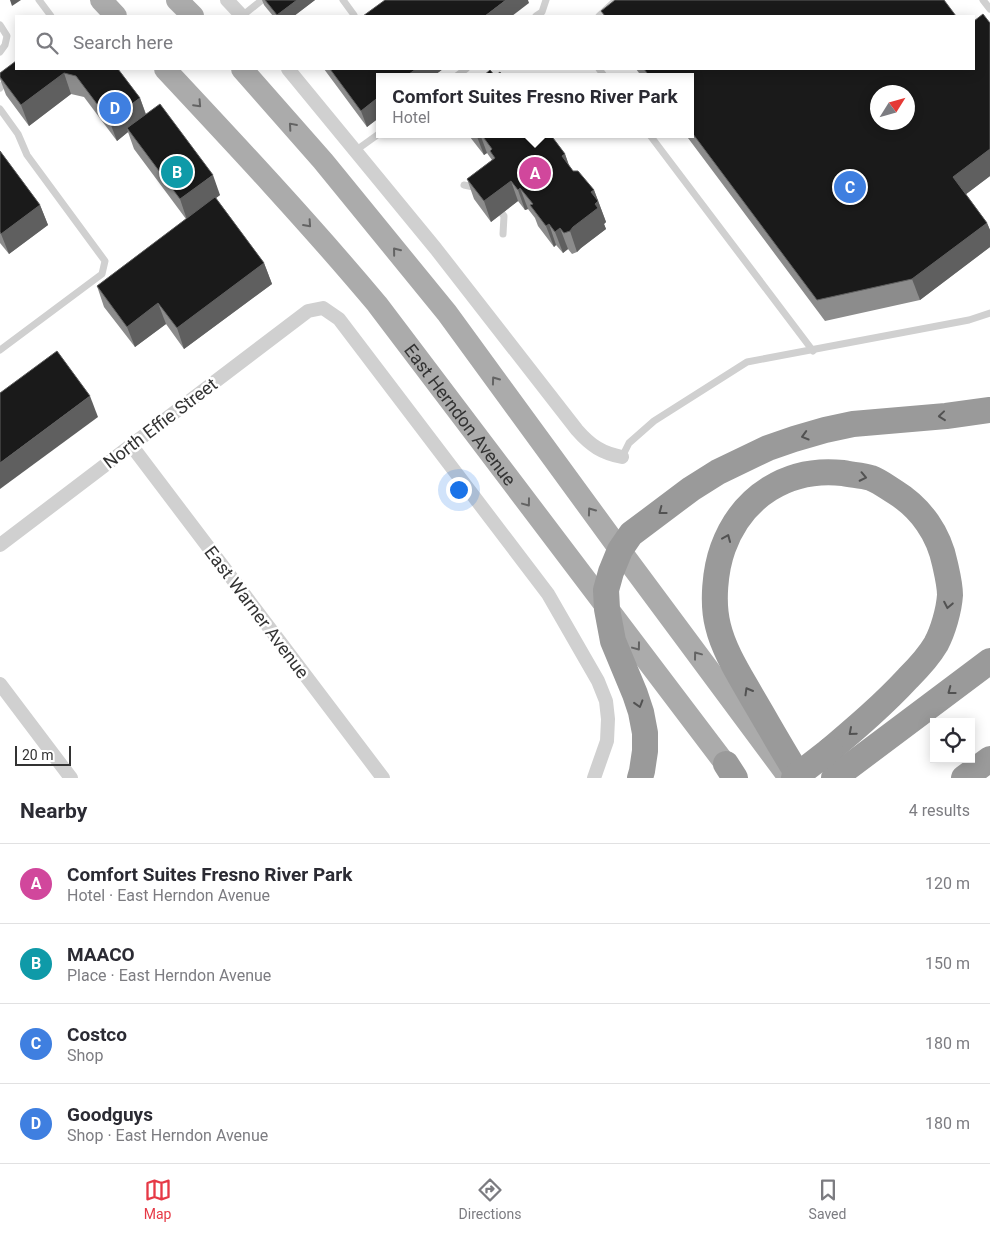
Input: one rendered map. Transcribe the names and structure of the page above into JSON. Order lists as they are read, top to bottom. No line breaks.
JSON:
{"streets":{"main road":["East Herndon Avenue"],"street":["North Effie Street","East Warner Avenue"]},"crossings":[["North Effie Street","East Warner Avenue"]],"scale_bar":"20 m","north":"top right","page":{"search":"Search here","popup":["Comfort Suites Fresno River Park","Hotel"],"pins":["D","B","A","C"],"scale":"20 m","heading":["Nearby","4 results"],"list":[{"mark":"A","name":"Comfort Suites Fresno River Park","note":"Hotel · East Herndon Avenue","value":"120 m"},{"mark":"B","name":"MAACO","note":"Place · East Herndon Avenue","value":"150 m"},{"mark":"C","name":"Costco","note":"Shop","value":"180 m"},{"mark":"D","name":"Goodguys","note":"Shop · East Herndon Avenue","value":"180 m"}],"nav":["Map","Directions","Saved"]}}
